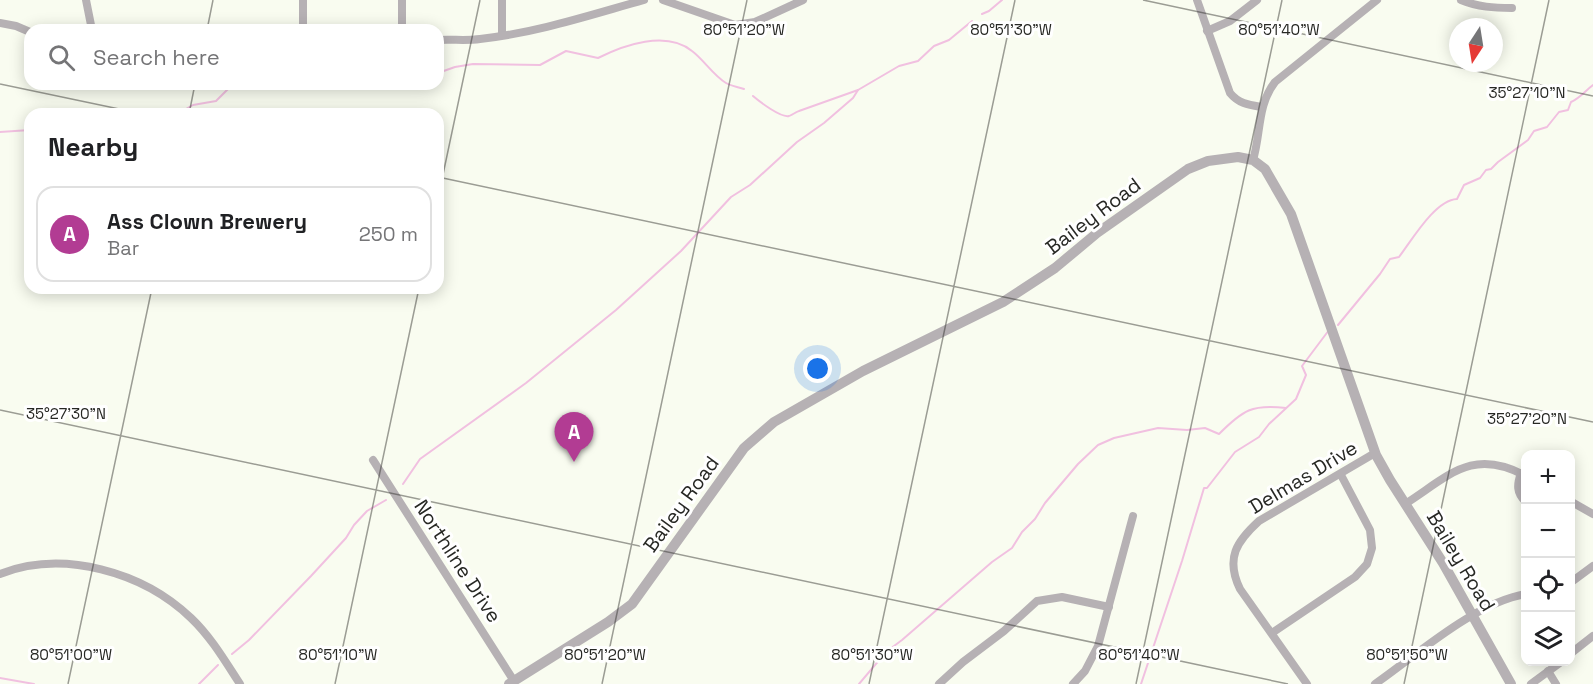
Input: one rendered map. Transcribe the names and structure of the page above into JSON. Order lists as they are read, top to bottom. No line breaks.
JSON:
{"streets":{"street":["Bailey Road","Delmas Drive","Northline Drive"]},"crossings":[["Bailey Road","Delmas Drive"],["Bailey Road","Northline Drive"]],"north":"bottom","page":{"search":"Search here","heading":"Nearby","list":[{"mark":"A","name":"Ass Clown Brewery","note":"Bar","value":"250 m"}],"pins":"A","map_buttons":["+","−"]},"coordinates":["80°51'20\"W","80°51'30\"W","80°51'40\"W","35°27'10\"N","35°27'30\"N","35°27'20\"N","80°51'00\"W","80°51'10\"W","80°51'50\"W"]}
